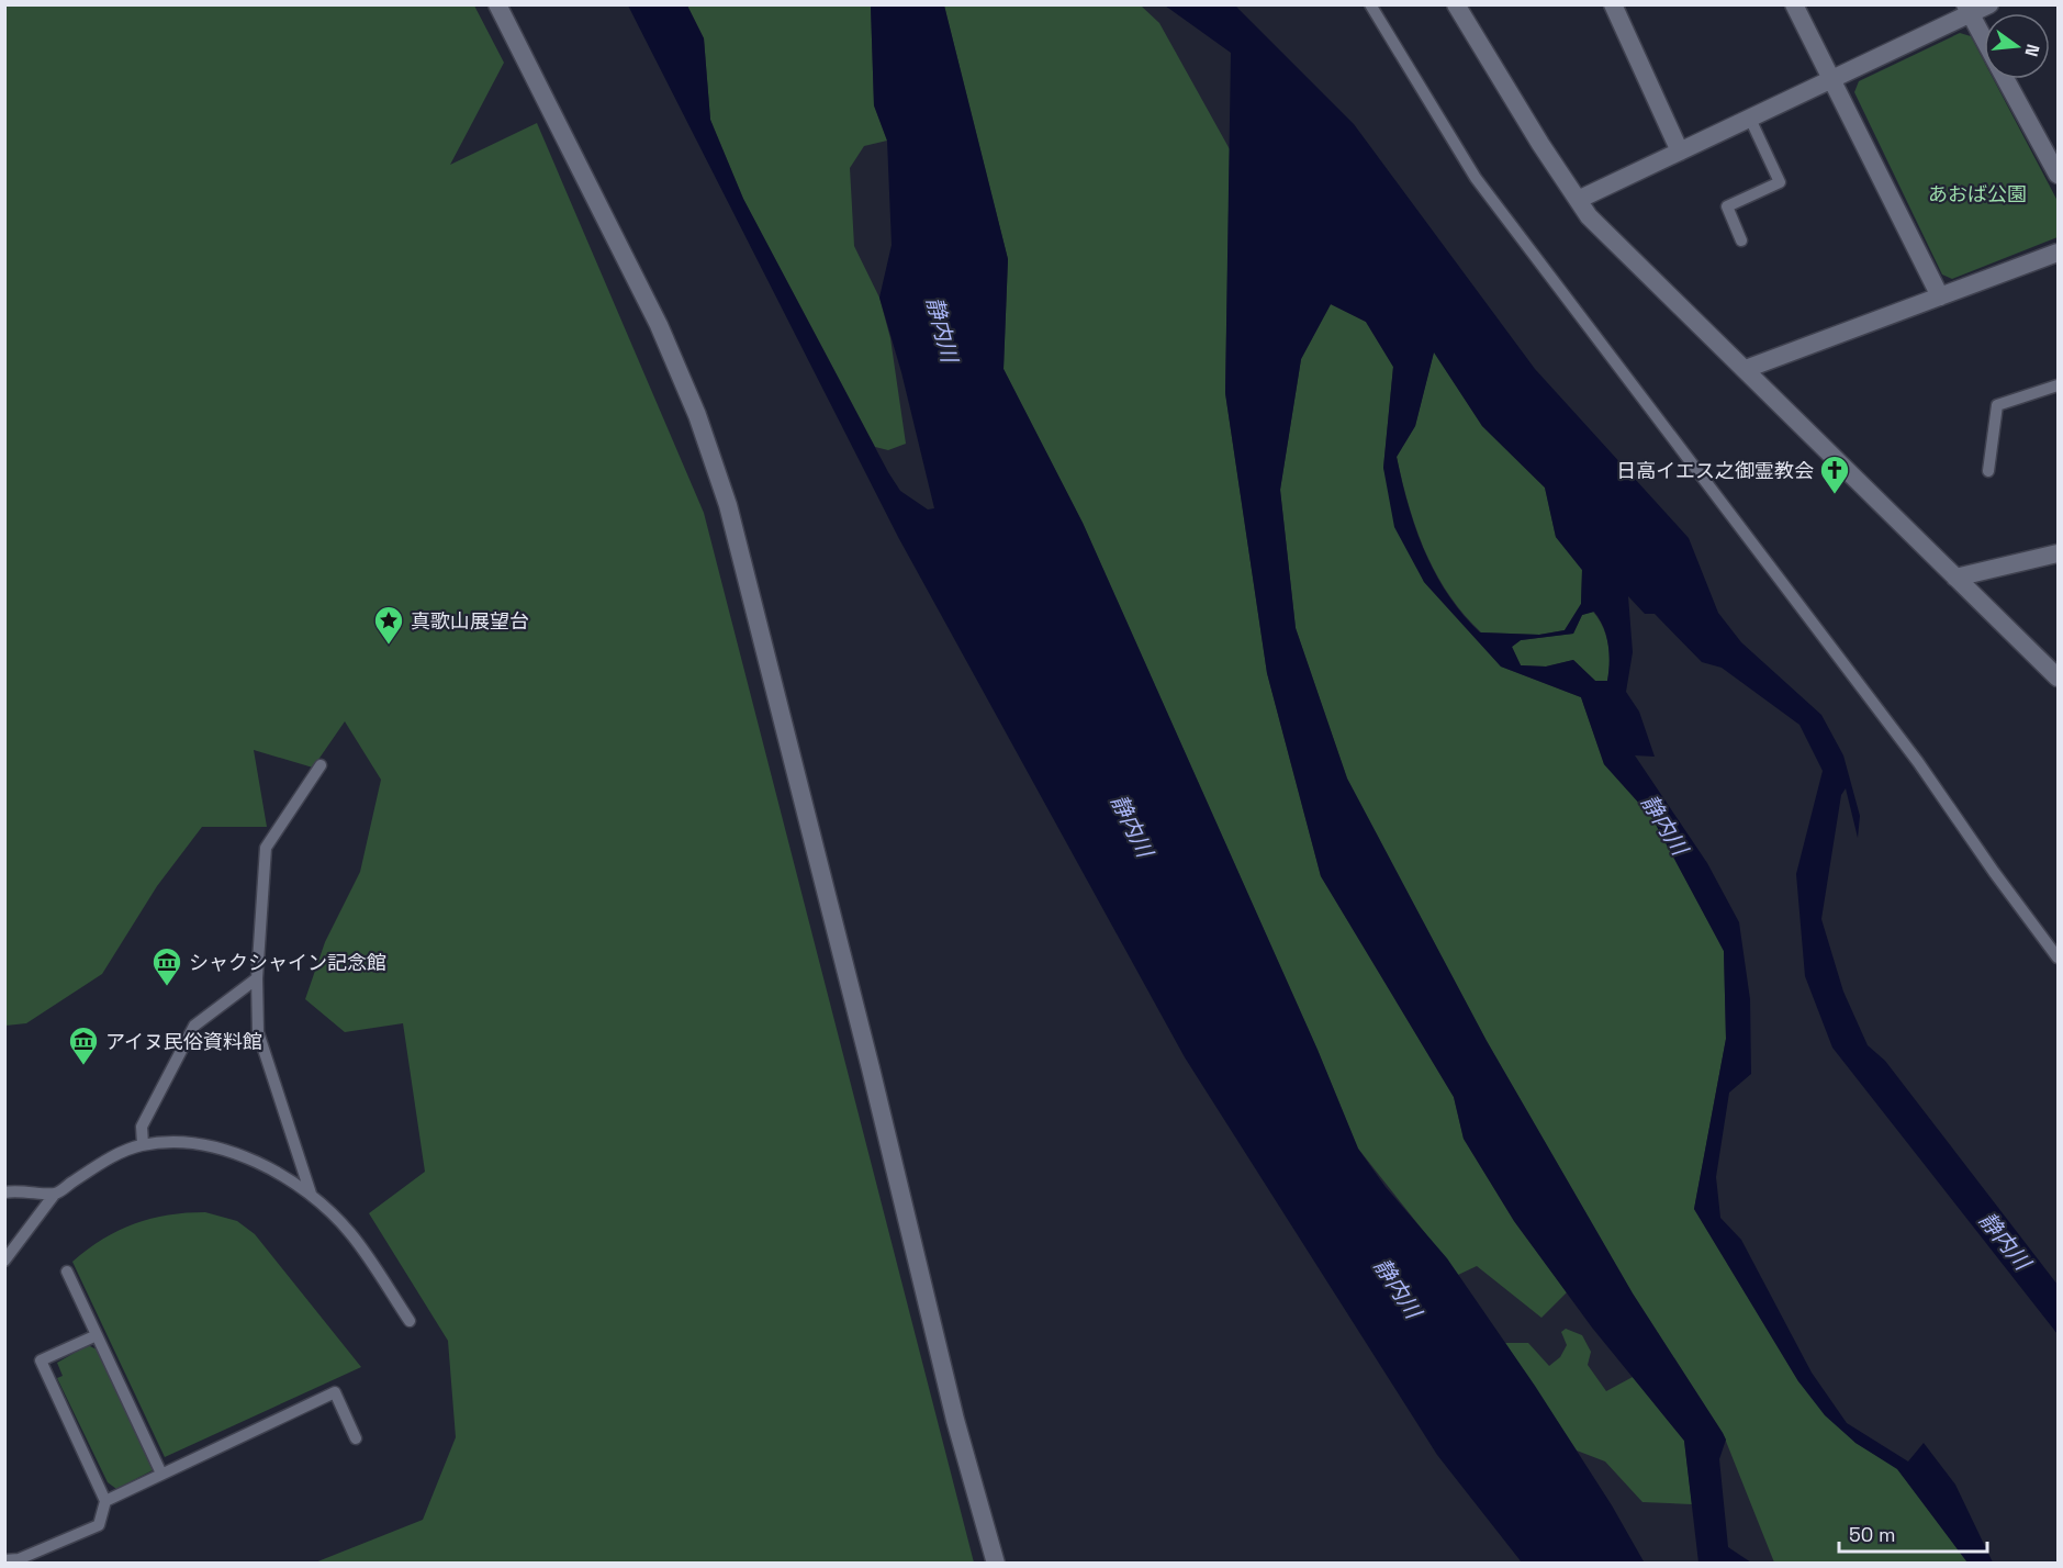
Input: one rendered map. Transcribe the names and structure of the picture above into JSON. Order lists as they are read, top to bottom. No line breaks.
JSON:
{"water":["静内川"],"parks":["あおば公園"],"places":{"church":["日高イエス之御霊教会"],"place":["真歌山展望台"],"museum":["シャクシャイン記念館","アイヌ民俗資料館"]},"scale_bar":"50 m","north":"right"}
